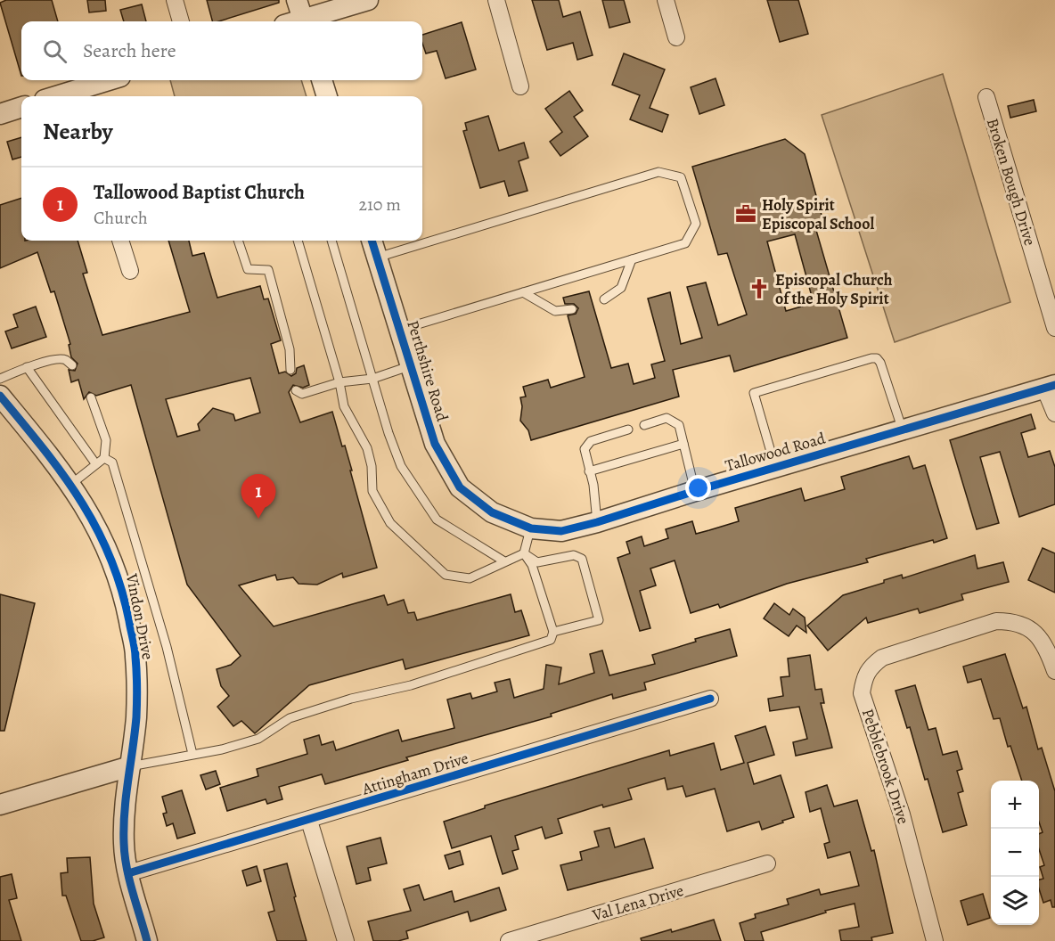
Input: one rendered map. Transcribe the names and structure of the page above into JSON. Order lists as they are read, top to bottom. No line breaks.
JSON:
{"streets":{"street":["Broken Bough Drive","Perthshire Road","Tallowood Road","Vindon Drive","Pebblebrook Drive","Attingham Drive","Val Lena Drive"]},"crossings":[["Perthshire Road","Tallowood Road"],["Vindon Drive","Attingham Drive"]],"places":{"office":["Holy Spirit Episcopal School"],"church":["Episcopal Church of the Holy Spirit"]},"page":{"search":"Search here","heading":"Nearby","list":[{"mark":"1","name":"Tallowood Baptist Church","note":"Church","value":"210 m"}],"pins":"1","map_buttons":["+","−"]}}
